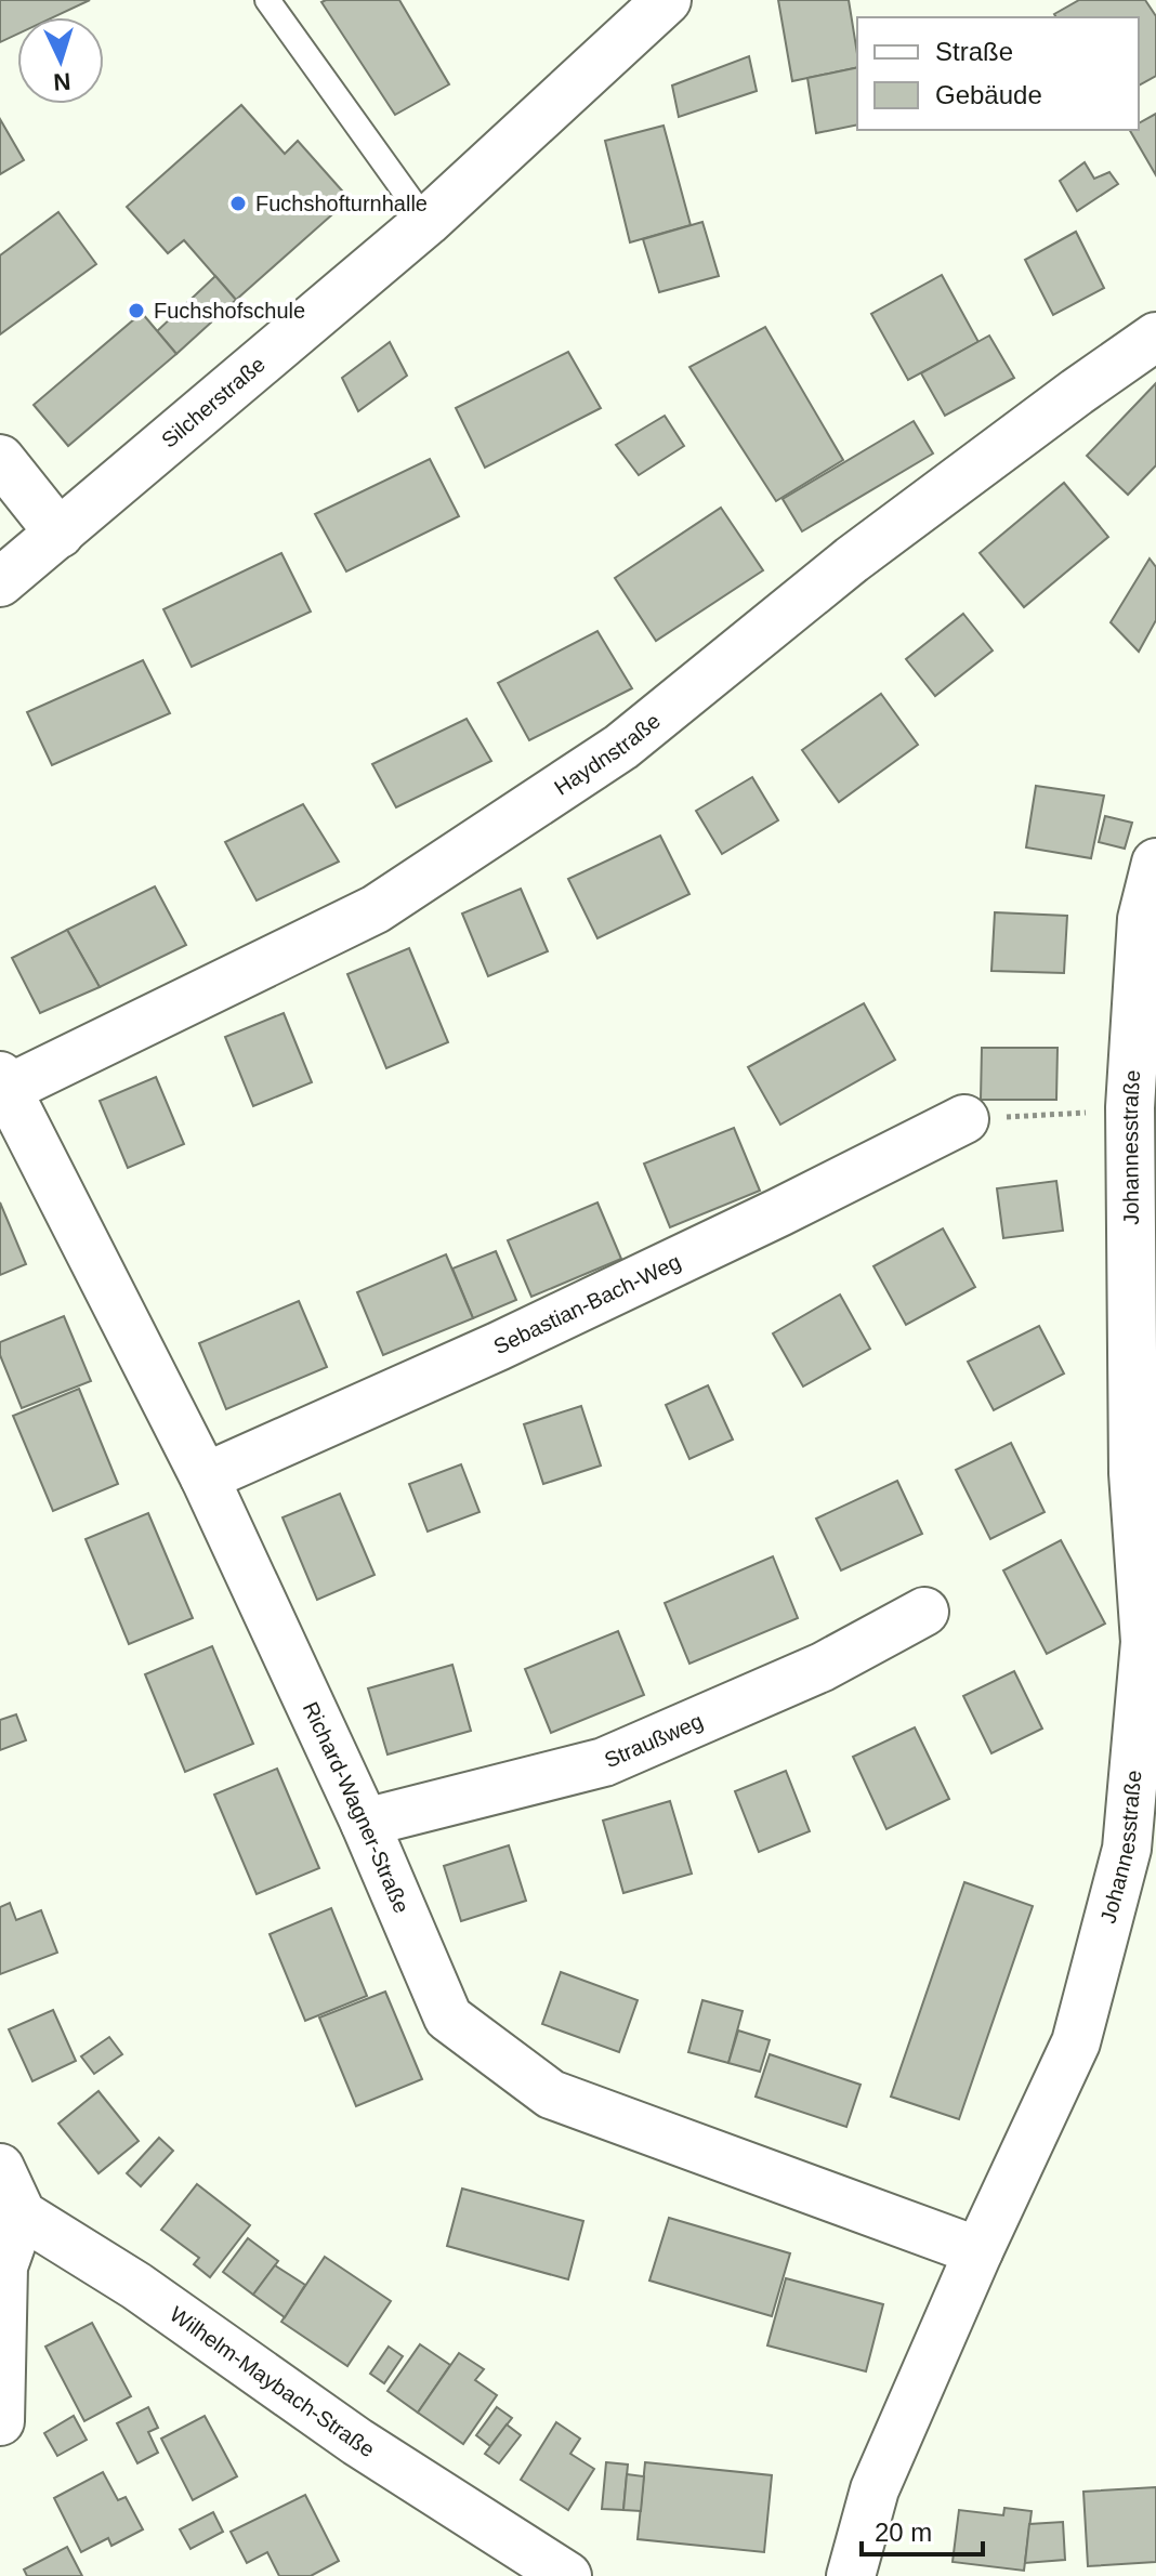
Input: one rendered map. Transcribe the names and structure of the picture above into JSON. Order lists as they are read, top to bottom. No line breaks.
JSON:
{"streets":{"street":["Silcherstraße","Haydnstraße","Johannesstraße","Sebastian-Bach-Weg","Straußweg","Richard-Wagner-Straße","Wilhelm-Maybach-Straße"]},"crossings":[["Haydnstraße","Richard-Wagner-Straße"],["Johannesstraße","Richard-Wagner-Straße"],["Sebastian-Bach-Weg","Richard-Wagner-Straße"],["Straußweg","Richard-Wagner-Straße"]],"places":["Fuchshofturnhalle","Fuchshofschule"],"legend":["Straße","Gebäude"],"scale_bar":"20 m","north":"bottom"}
